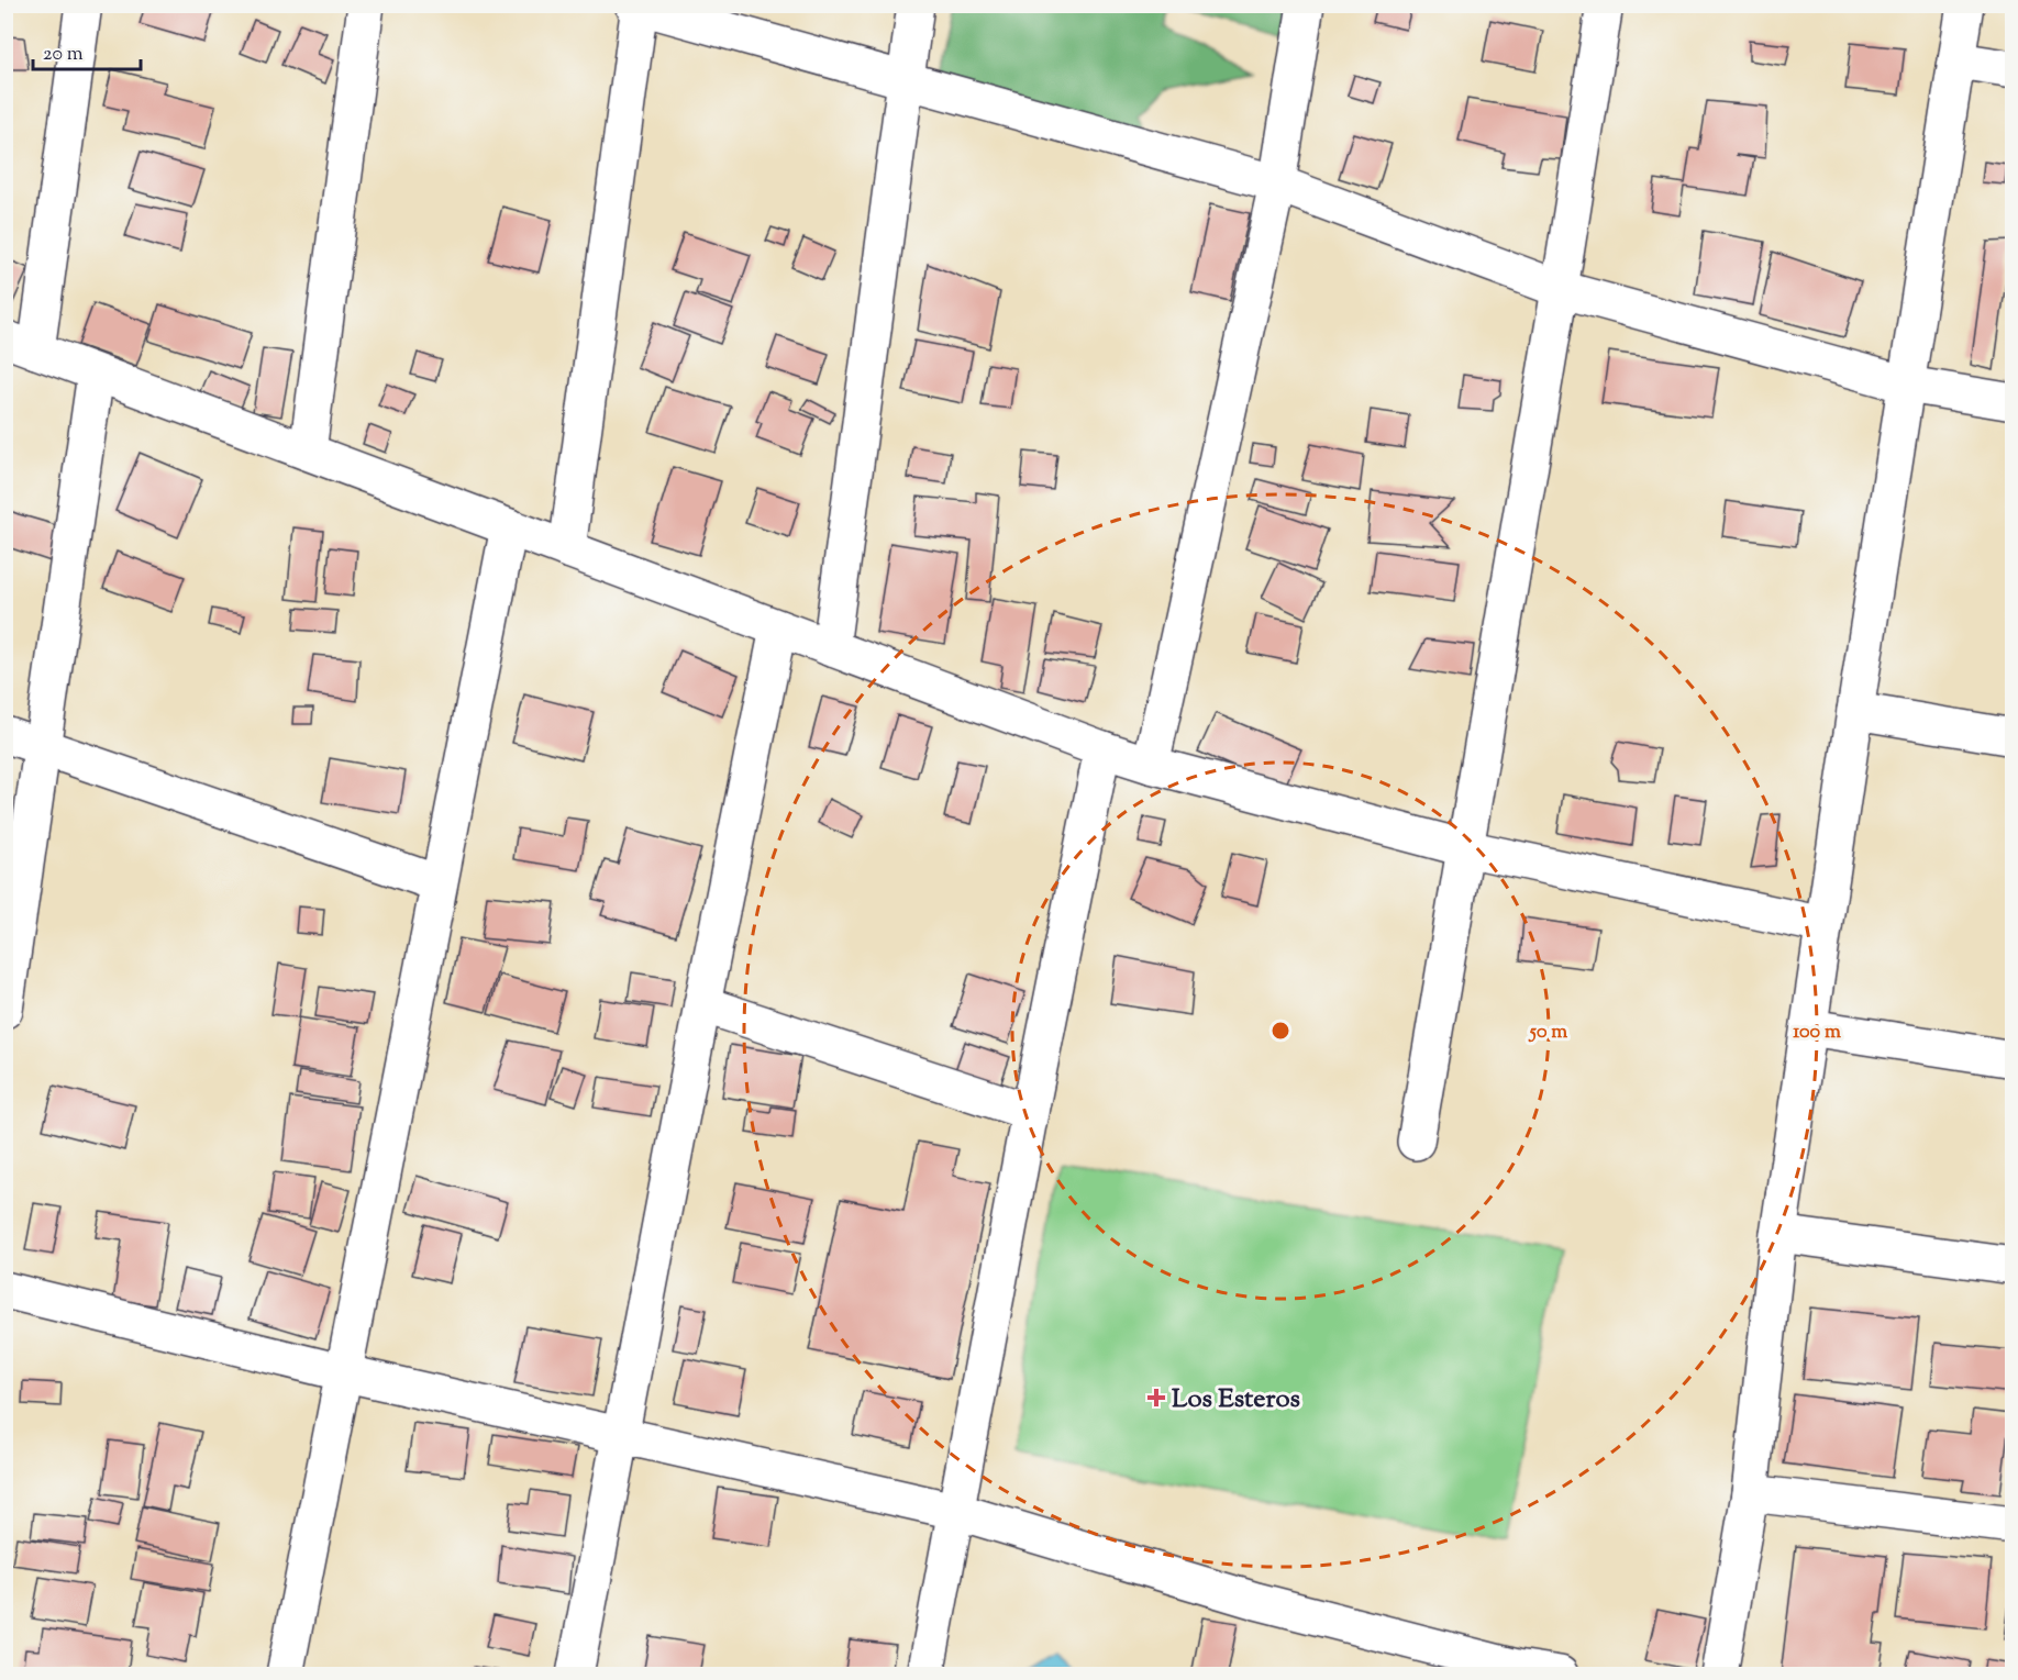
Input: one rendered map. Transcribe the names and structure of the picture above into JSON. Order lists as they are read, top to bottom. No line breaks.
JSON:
{"places":{"health":["Los Esteros"]},"scale_bar":"20 m","rings":["50 m","100 m"]}
